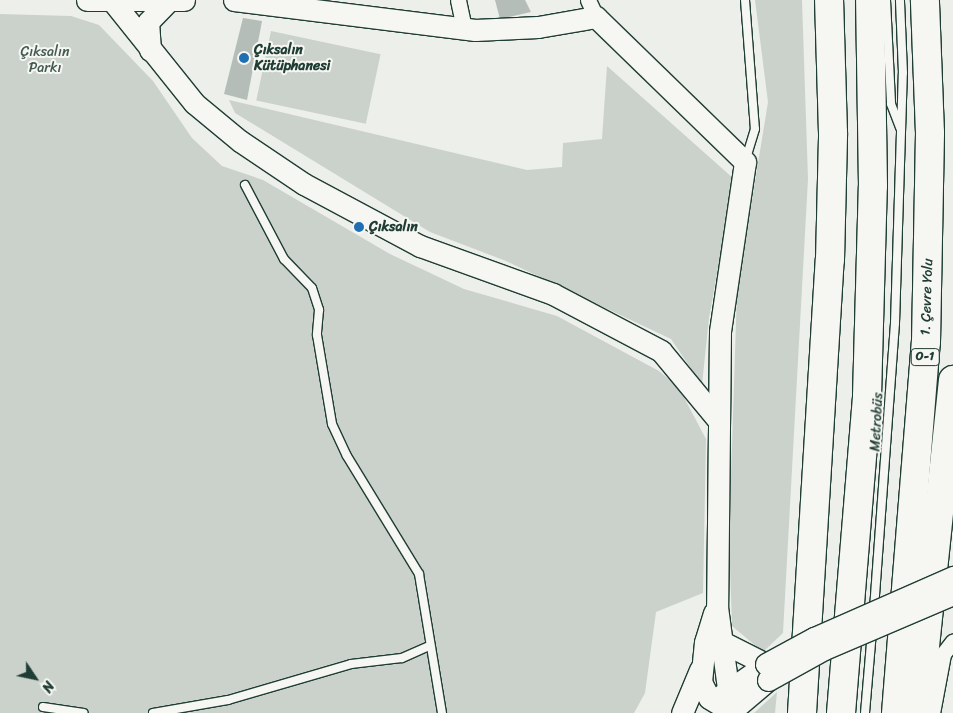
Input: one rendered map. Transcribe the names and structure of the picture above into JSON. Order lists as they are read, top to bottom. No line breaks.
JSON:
{"streets":{"highway":["1. Çevre Yolu","O-1"],"lane":["Metrobüs"]},"parks":["Çıksalın Parkı"],"places":["Çıksalın Kütüphanesi","Çıksalın"],"north":"bottom right"}
